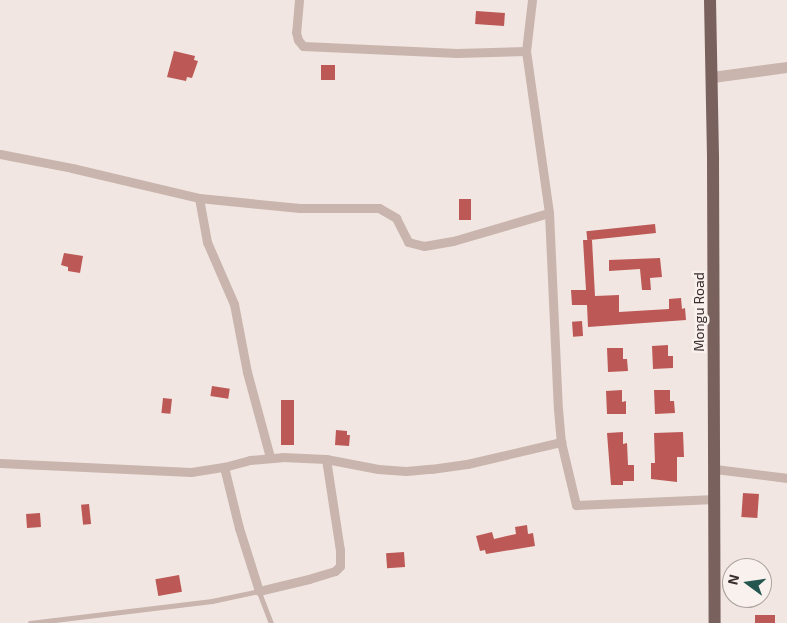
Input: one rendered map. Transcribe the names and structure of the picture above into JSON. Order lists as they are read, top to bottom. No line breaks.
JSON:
{"streets":{"main road":["Mongu Road"]},"north":"left"}
